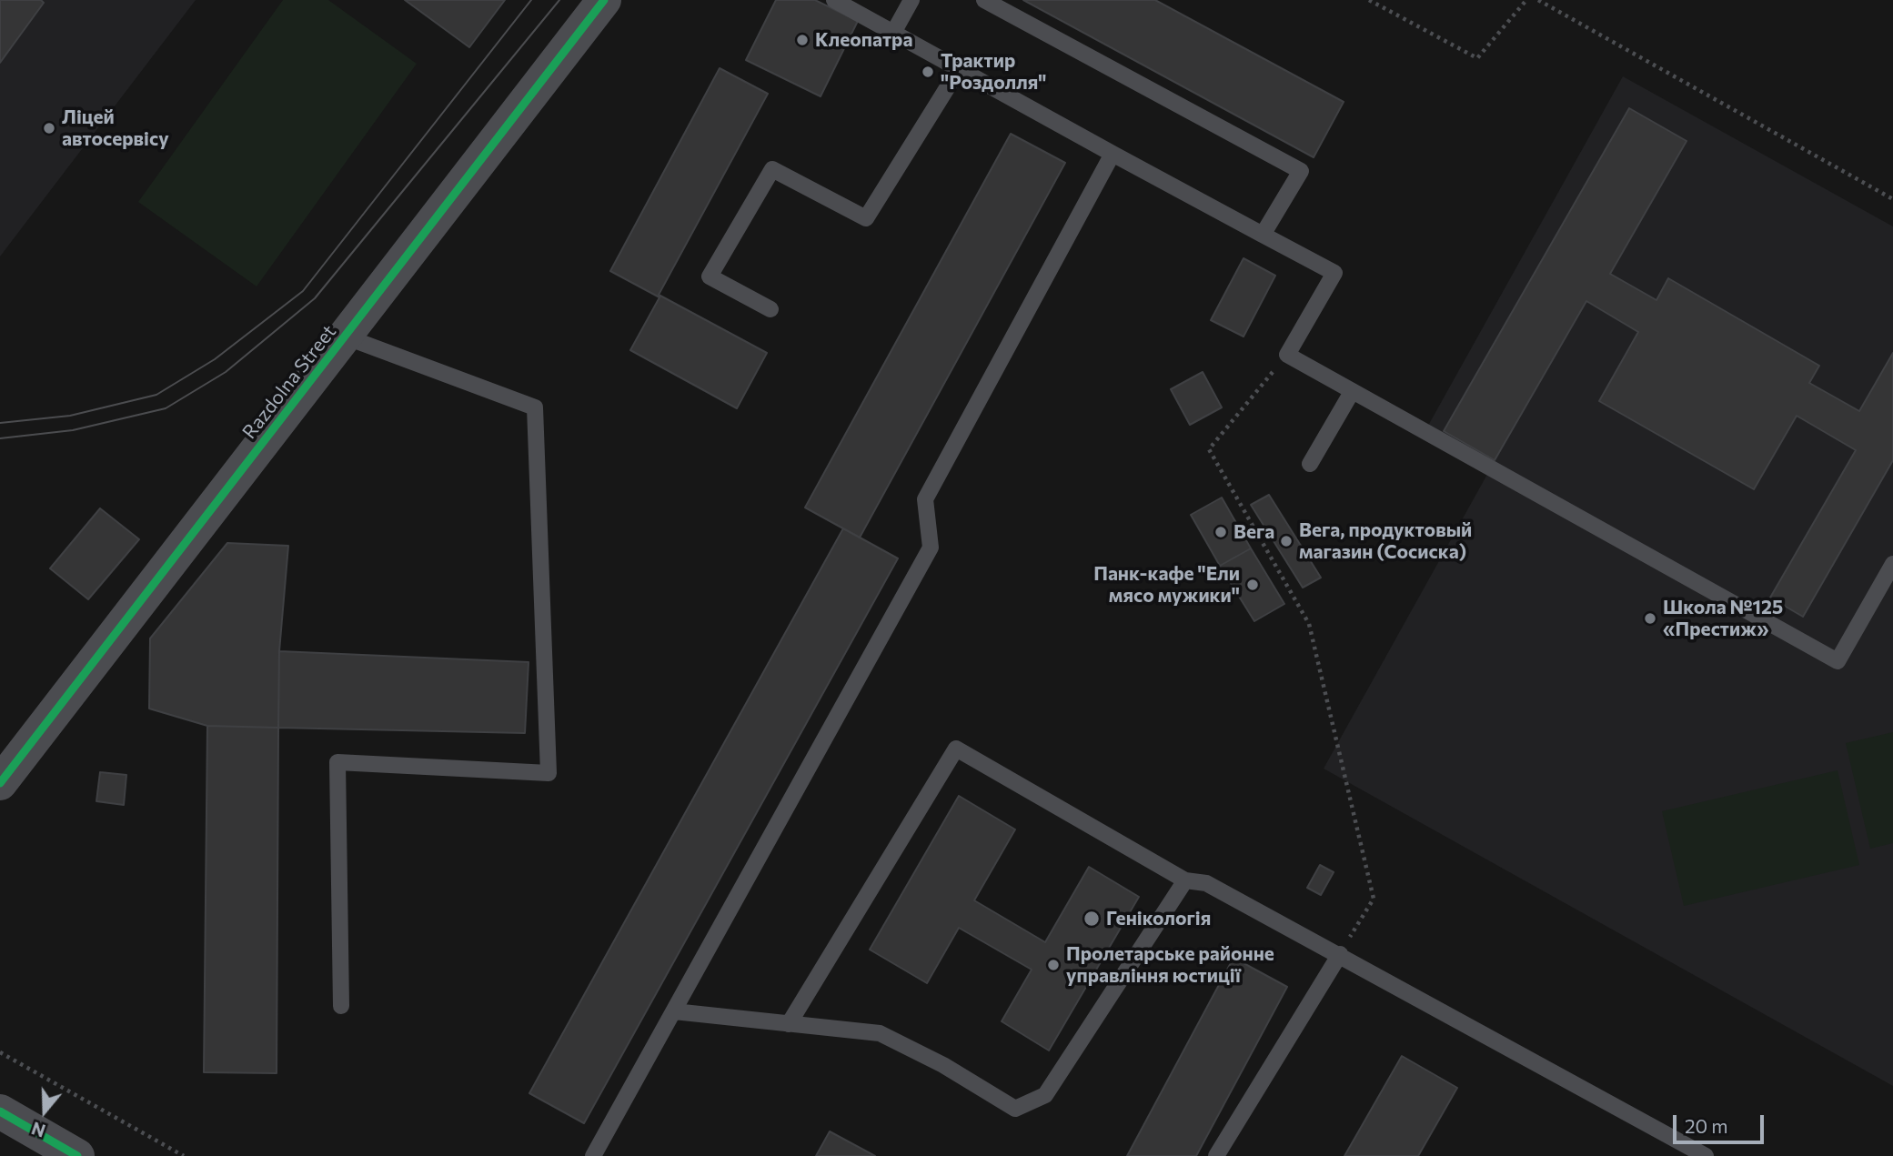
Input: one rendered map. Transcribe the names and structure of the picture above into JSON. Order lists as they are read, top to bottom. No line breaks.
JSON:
{"streets":{"street":["Razdolna Street"]},"places":["Клеопатра","Трактир \"Роздолля\"","Ліцей автосервісу","Вега","Вега, продуктовый магазин (Сосиска)","Панк-кафе \"Ели мясо мужики\"","Школа №125 «Престиж»","Генікологія","Пролетарське районне управління юстиції"],"scale_bar":"20 m","north":"bottom"}
